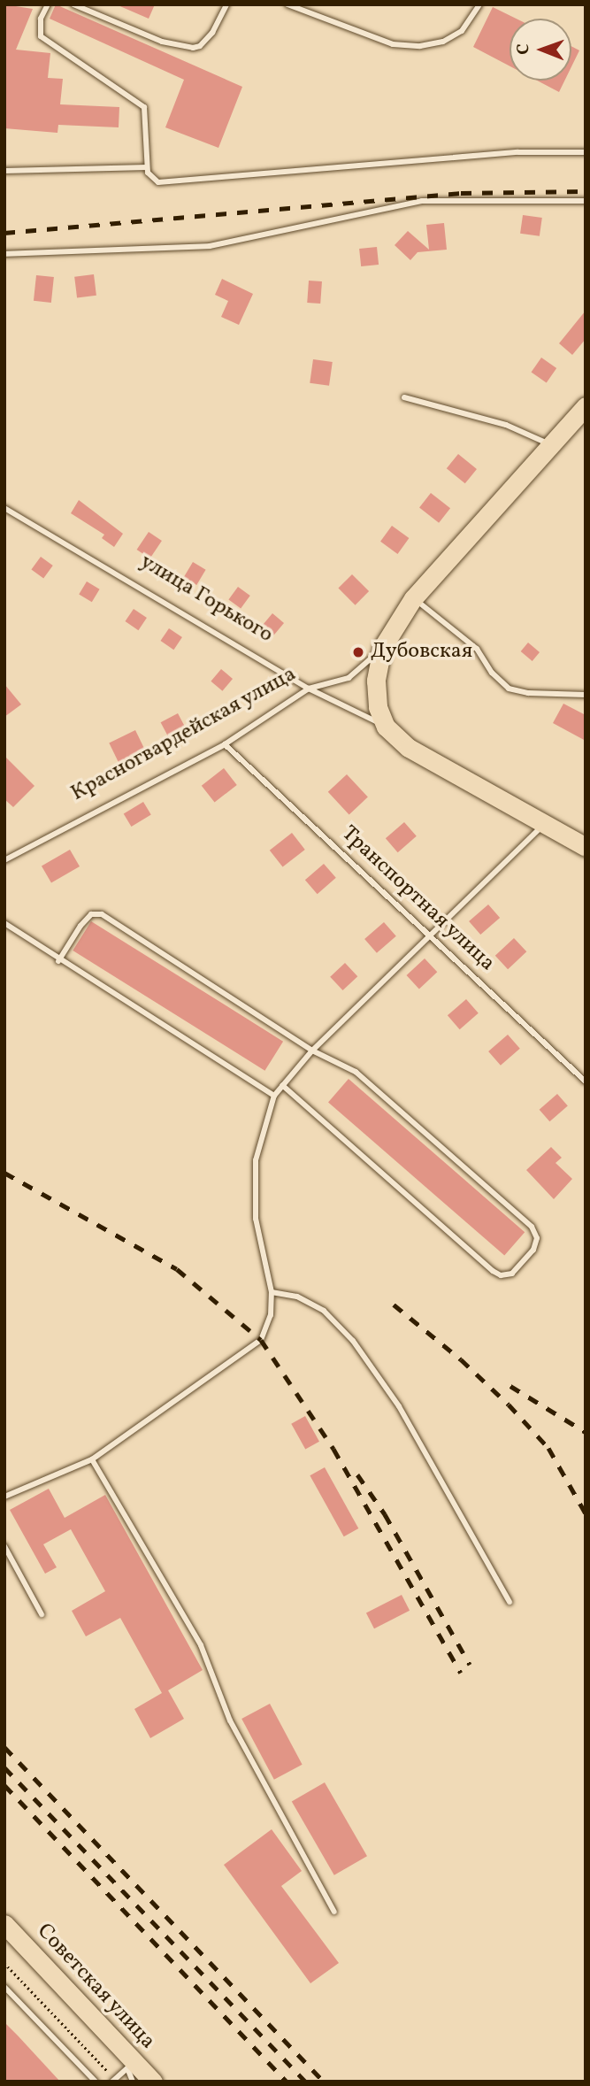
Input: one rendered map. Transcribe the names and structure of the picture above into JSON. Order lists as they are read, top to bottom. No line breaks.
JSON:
{"streets":{"main road":["улица Горького","Советская улица"],"lane":["Красногвардейская улица","Транспортная улица"]},"crossings":[["улица Горького","Красногвардейская улица"],["Красногвардейская улица","Транспортная улица"]],"places":["Дубовская"],"north":"left"}
